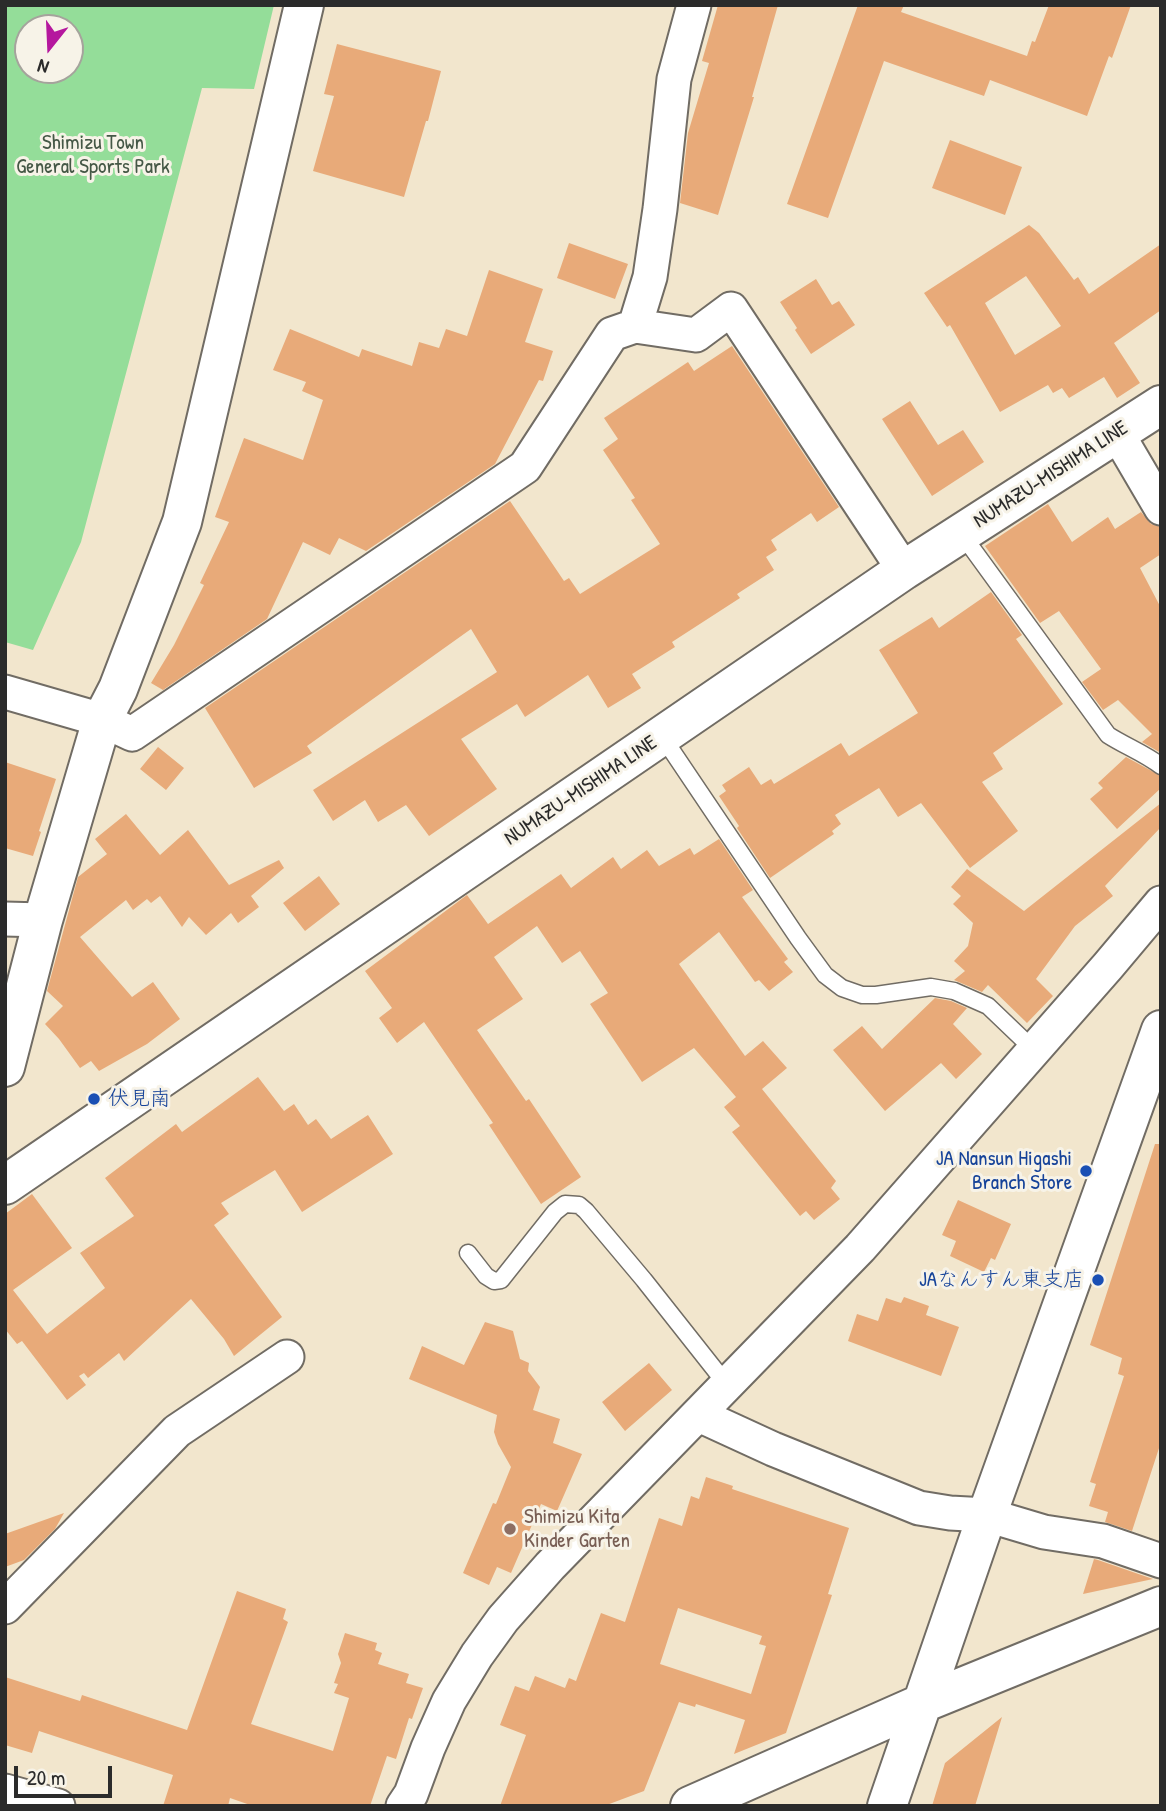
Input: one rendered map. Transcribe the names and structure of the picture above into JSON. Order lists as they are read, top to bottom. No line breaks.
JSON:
{"streets":{"street":["NUMAZU-MISHIMA LINE"]},"parks":["Shimizu Town General Sports Park"],"places":["伏見南","JA Nansun Higashi Branch Store","JAなんすん東支店","Shimizu Kita Kinder Garten"],"scale_bar":"20 m","north":"bottom"}
